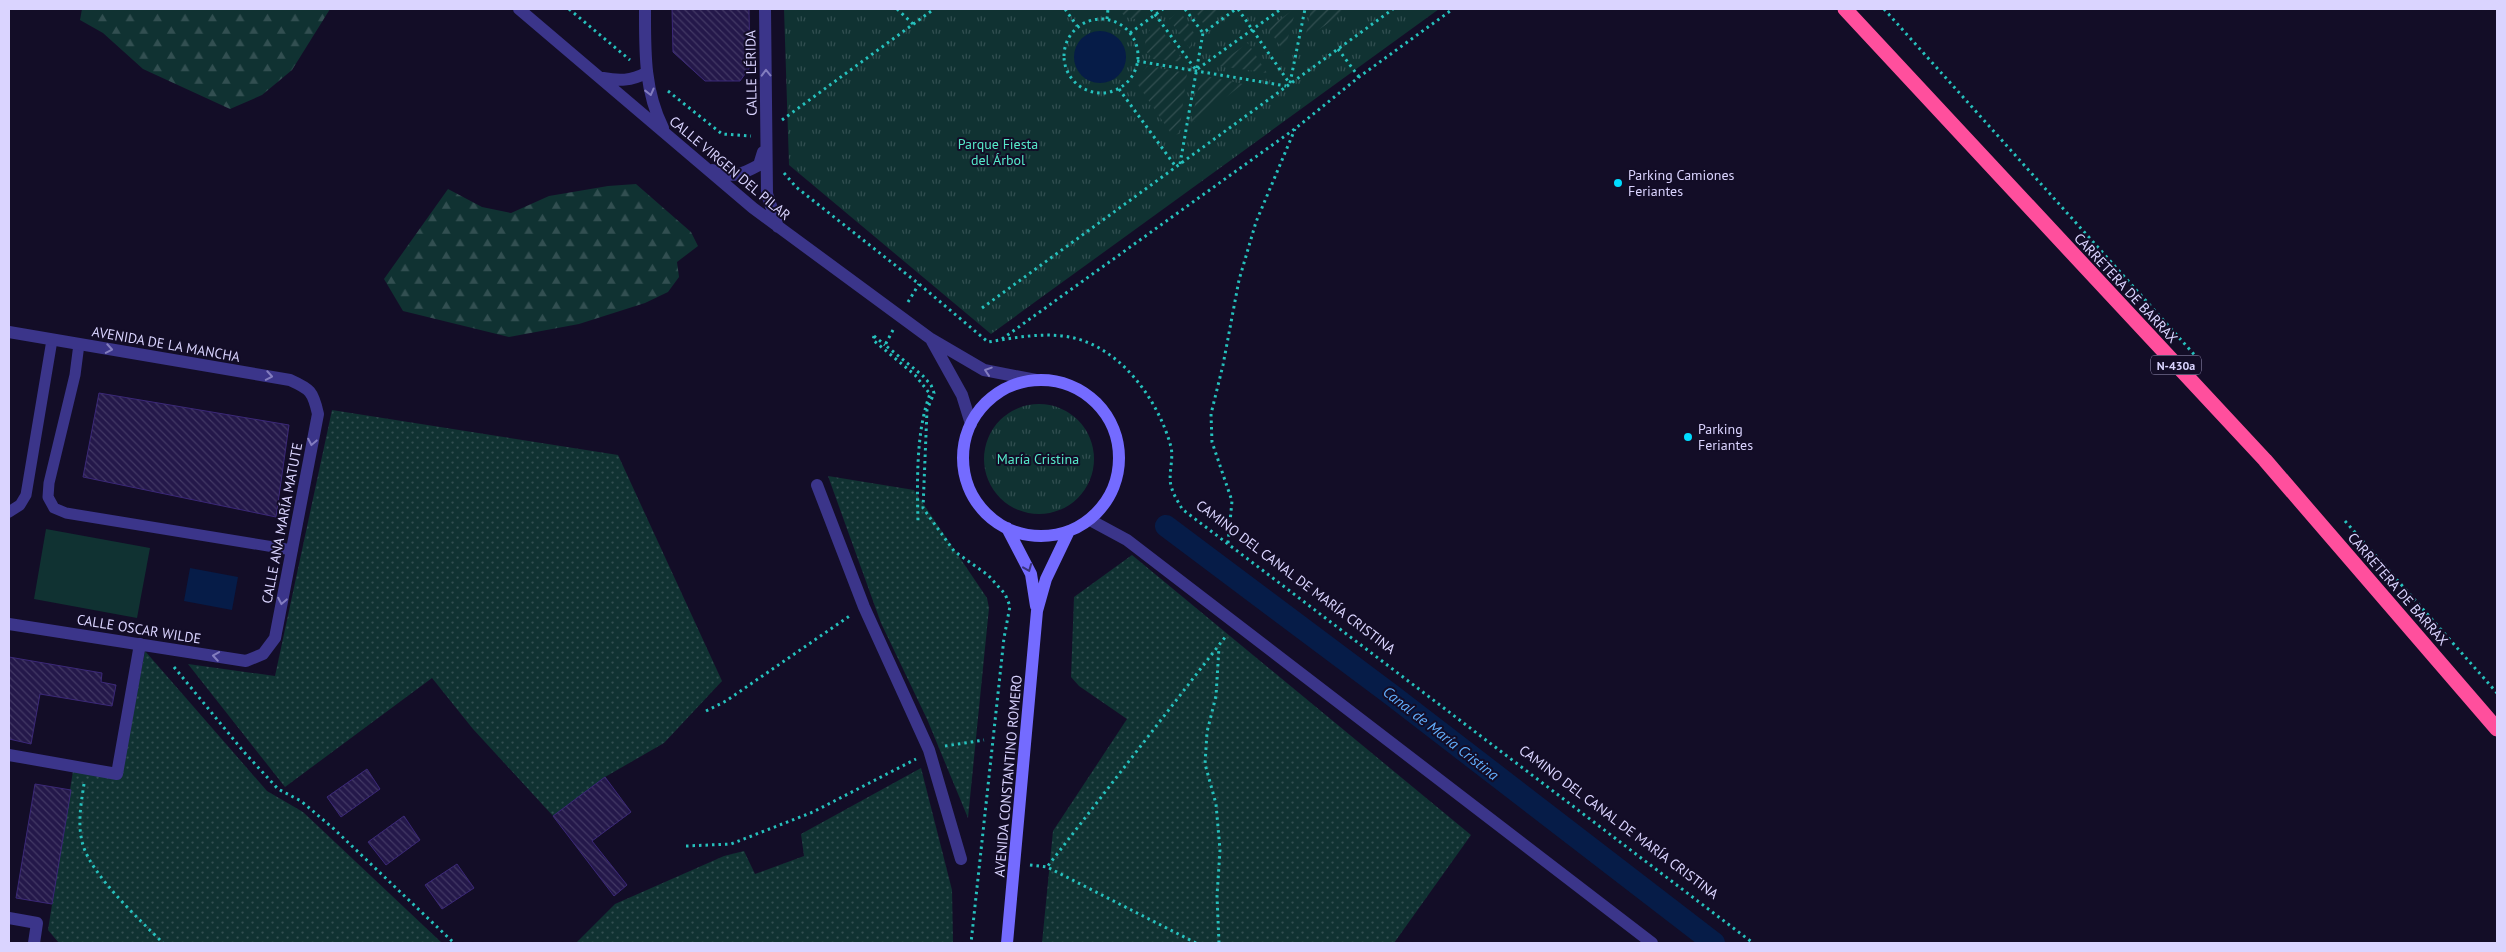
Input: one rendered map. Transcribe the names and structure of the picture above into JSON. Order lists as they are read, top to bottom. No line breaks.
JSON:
{"streets":{"highway":["CARRETERA DE BARRAX","N-430a"],"street":["CALLE LÉRIDA","CALLE VIRGEN DEL PILAR","AVENIDA DE LA MANCHA","CALLE ANA MARÍA MATUTE","CALLE OSCAR WILDE","AVENIDA CONSTANTINO ROMERO"],"path":["CAMINO DEL CANAL DE MARÍA CRISTINA"]},"crossings":[["CALLE LÉRIDA","CALLE VIRGEN DEL PILAR"],["CALLE VIRGEN DEL PILAR","AVENIDA CONSTANTINO ROMERO"],["AVENIDA DE LA MANCHA","CALLE ANA MARÍA MATUTE"],["CALLE ANA MARÍA MATUTE","CALLE OSCAR WILDE"]],"one_way":["CALLE LÉRIDA","AVENIDA DE LA MANCHA","CALLE ANA MARÍA MATUTE","CALLE OSCAR WILDE"],"water":["Canal de María Cristina"],"parks":["Parque Fiesta del Árbol","María Cristina"],"places":["Parking Camiones Feriantes","Parking Feriantes"]}
